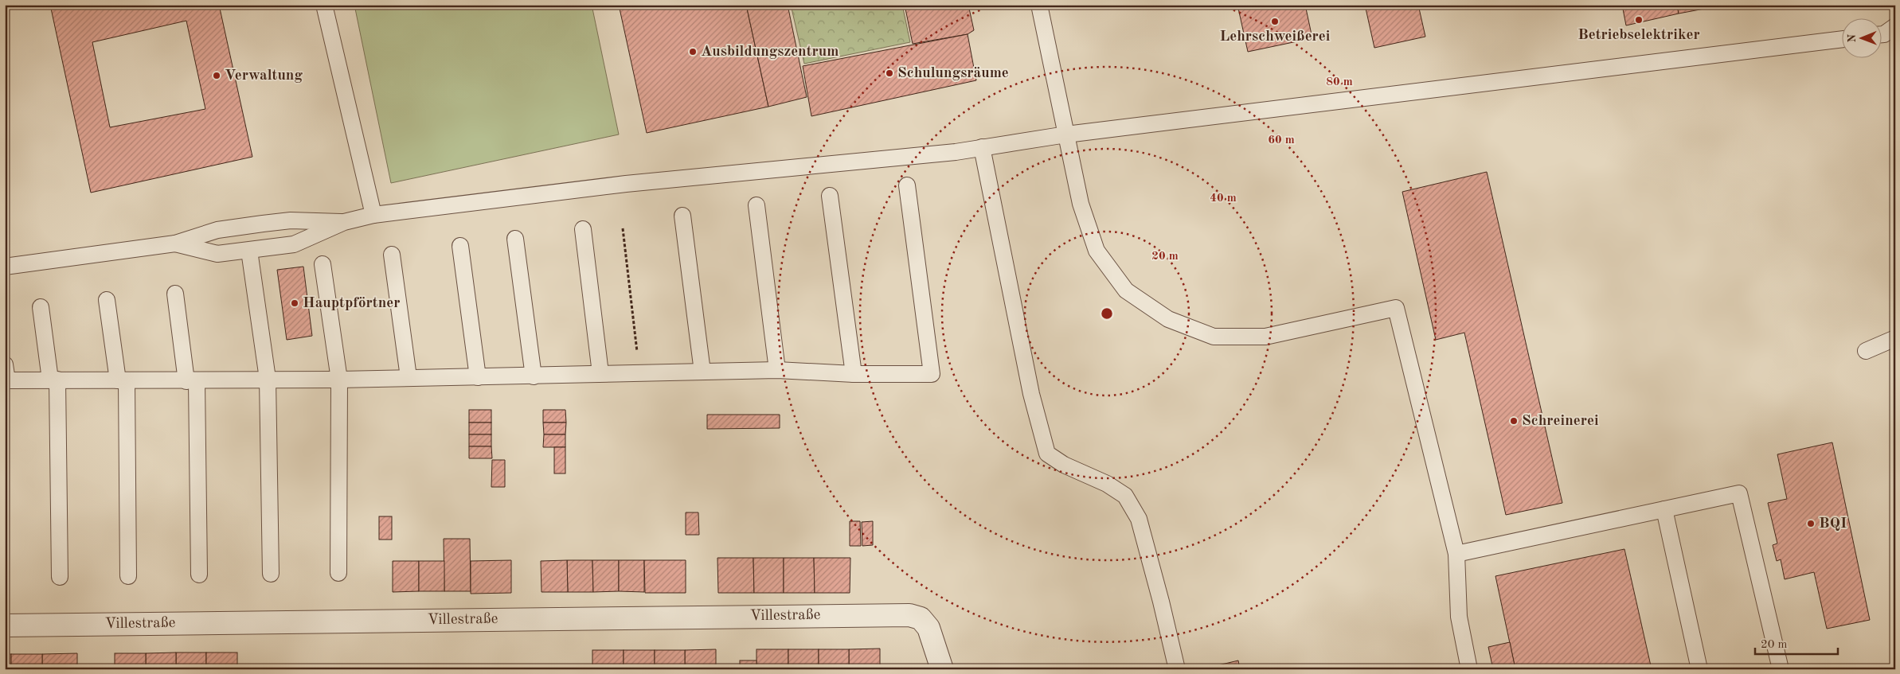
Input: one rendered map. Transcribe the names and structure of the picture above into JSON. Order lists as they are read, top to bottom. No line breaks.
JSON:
{"streets":{"street":["Villestraße"]},"places":["Betriebselektriker","Lehrschweißerei","Ausbildungszentrum","Schulungsräume","Verwaltung","Hauptpförtner","Schreinerei","BQI"],"scale_bar":"20 m","north":"left","rings":["80 m","60 m","40 m","20 m"]}
